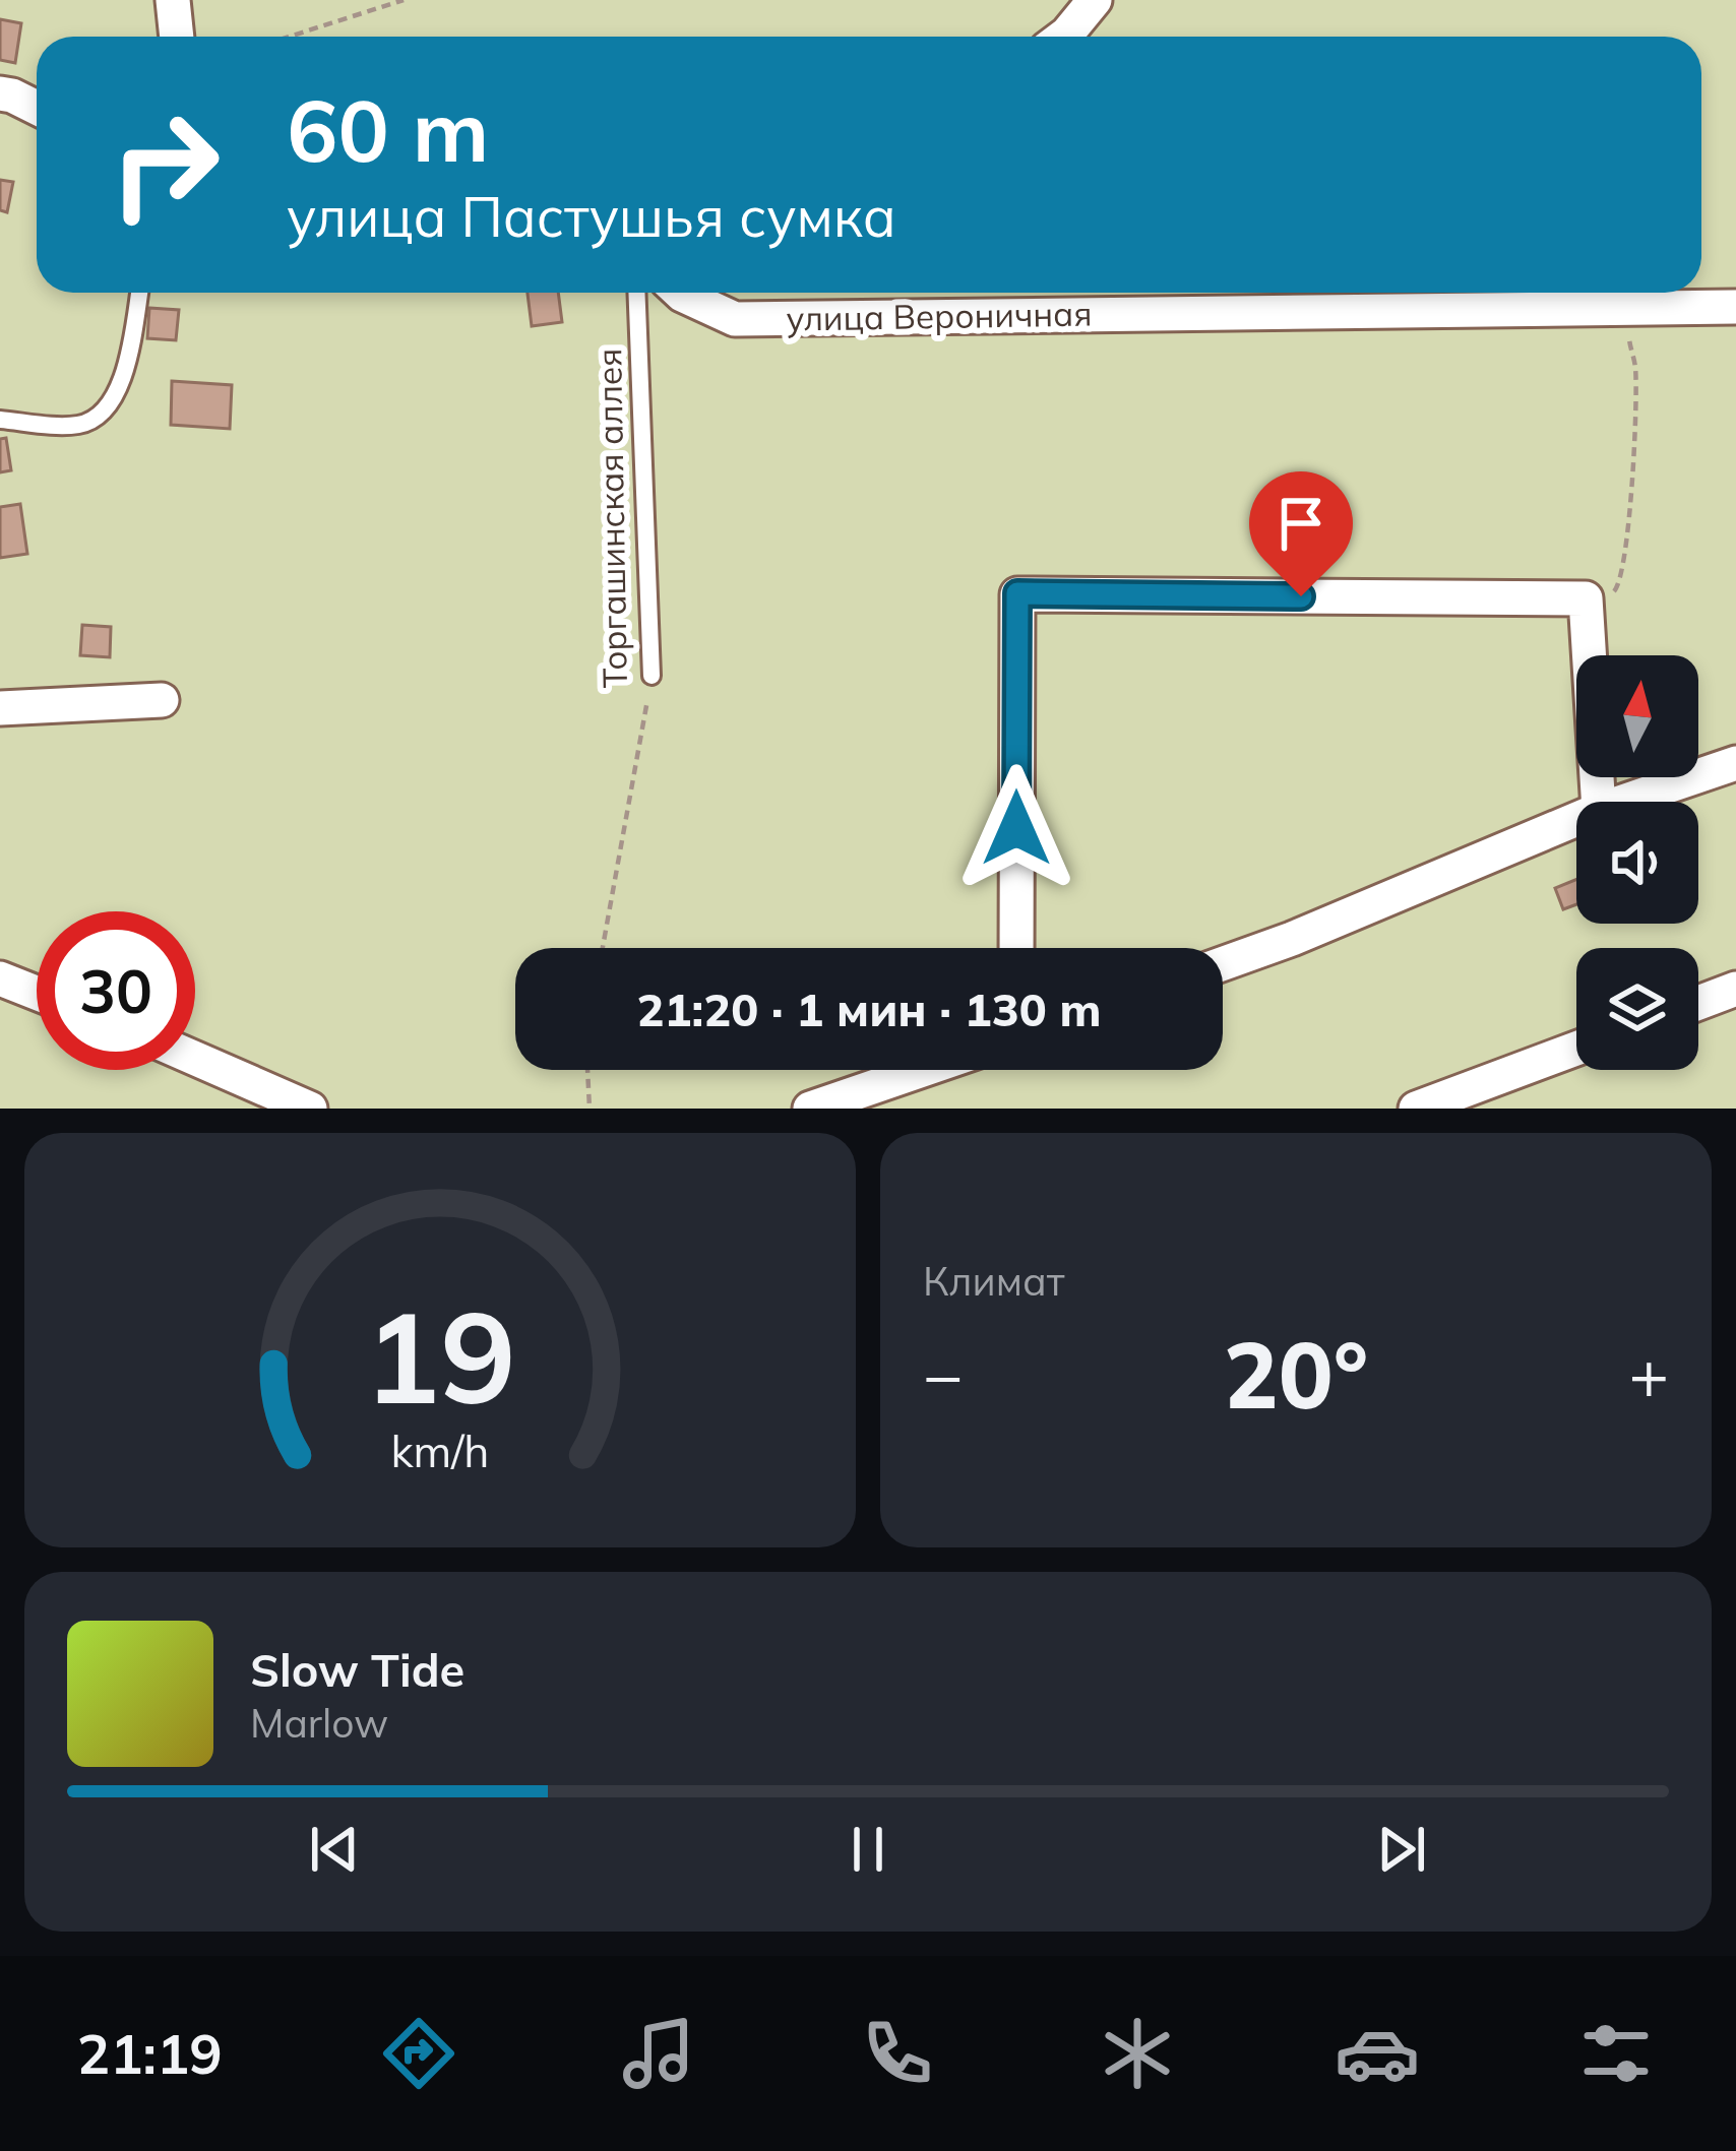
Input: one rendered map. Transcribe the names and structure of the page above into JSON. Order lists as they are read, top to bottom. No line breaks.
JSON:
{"streets":{"street":["улица Вероничная"],"lane":["Торгашинская аллея"]},"north":"top","page":{"turn":["60 m","улица Пастушья сумка"],"limit":"30","trip":"21:20 · 1 мин · 130 m","tile":"Климат","heat":["−","20°","+"],"song":["Slow Tide","Marlow"],"tabs":"21:19","gauge":["19","km/h"]}}
